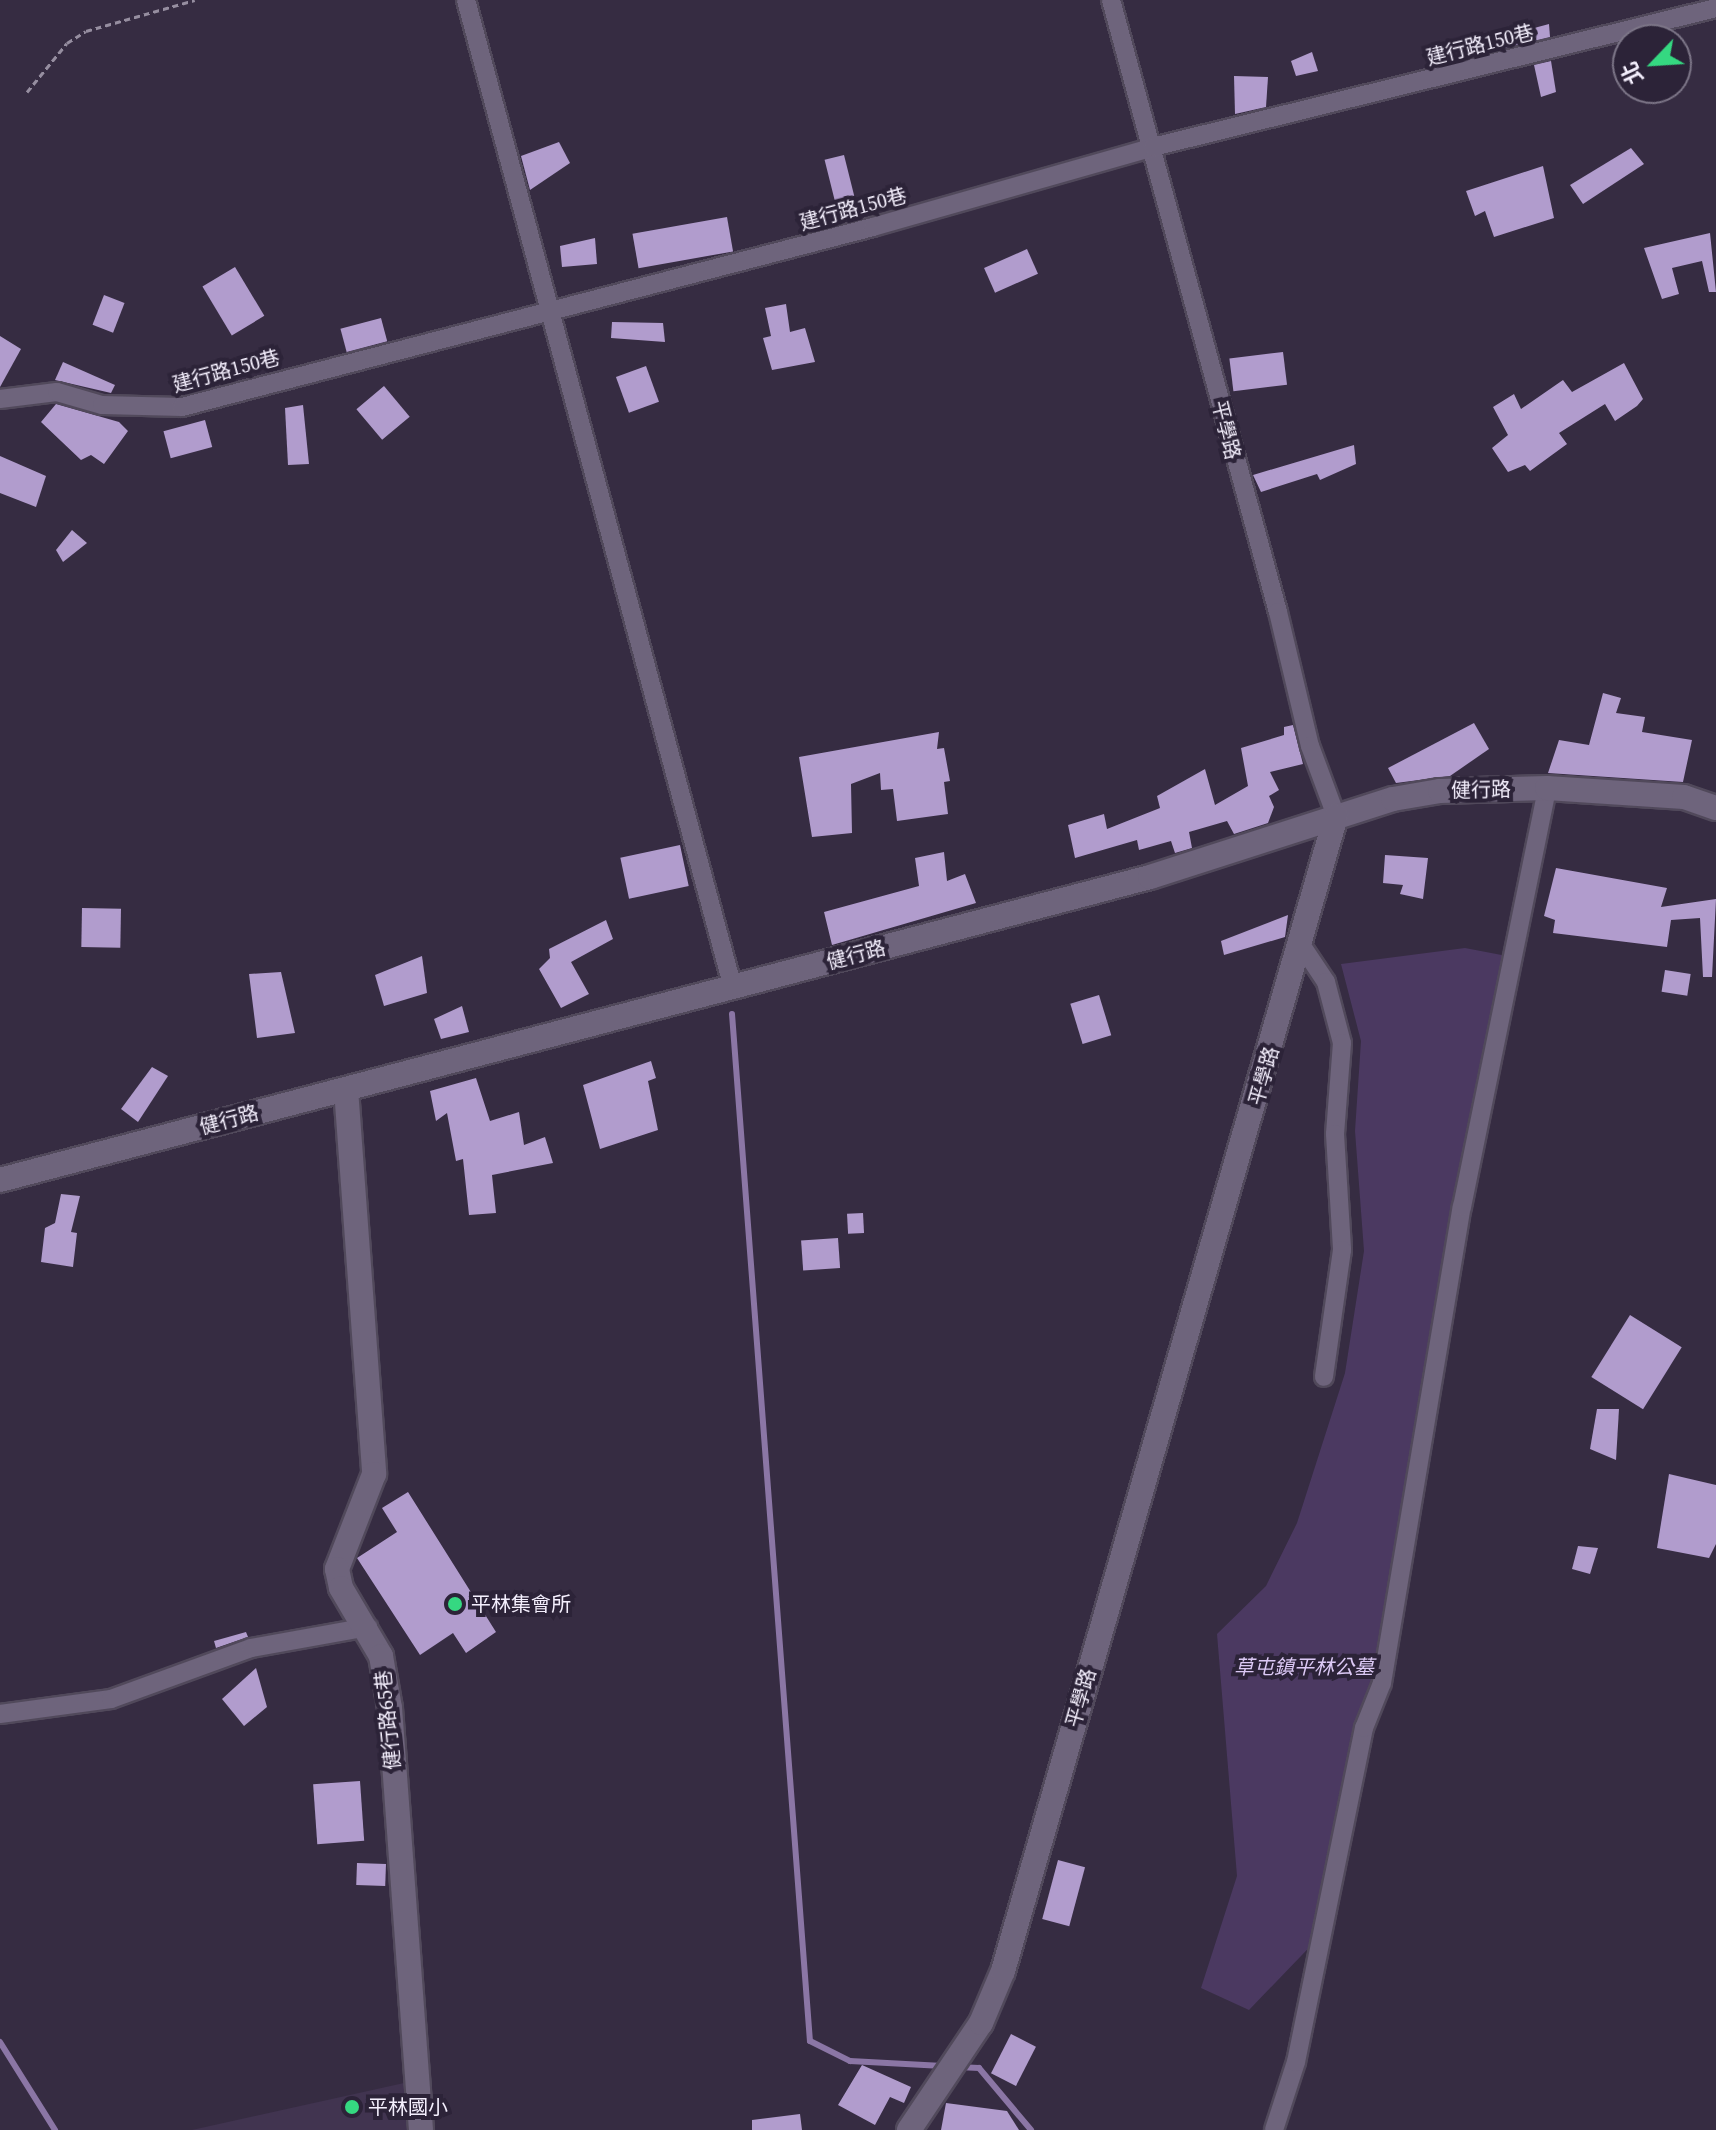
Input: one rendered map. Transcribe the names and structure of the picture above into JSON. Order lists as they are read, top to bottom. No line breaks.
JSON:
{"streets":{"street":["建行路150巷","平學路","健行路","健行路65巷"]},"crossings":[["建行路150巷","平學路"],["平學路","健行路"],["健行路","健行路65巷"]],"parks":["草屯鎮平林公墓"],"places":["平林集會所","平林國小"],"north":"bottom left"}
